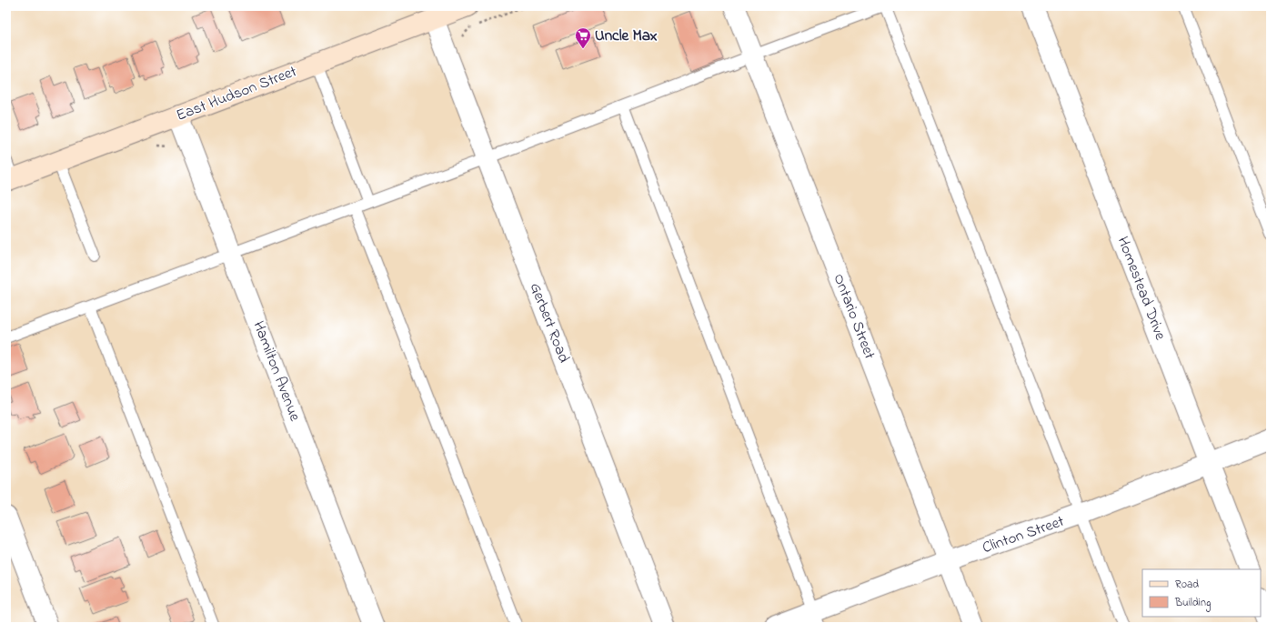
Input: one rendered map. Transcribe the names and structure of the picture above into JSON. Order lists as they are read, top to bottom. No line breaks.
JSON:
{"streets":{"main road":["East Hudson Street"],"street":["Homestead Drive","Ontario Street","Gerbert Road","Hamilton Avenue","Clinton Street"]},"crossings":[["East Hudson Street","Gerbert Road"],["East Hudson Street","Hamilton Avenue"],["Homestead Drive","Clinton Street"],["Ontario Street","Clinton Street"]],"places":{"supermarket":["Uncle Max"]},"legend":["Road","Building"]}
